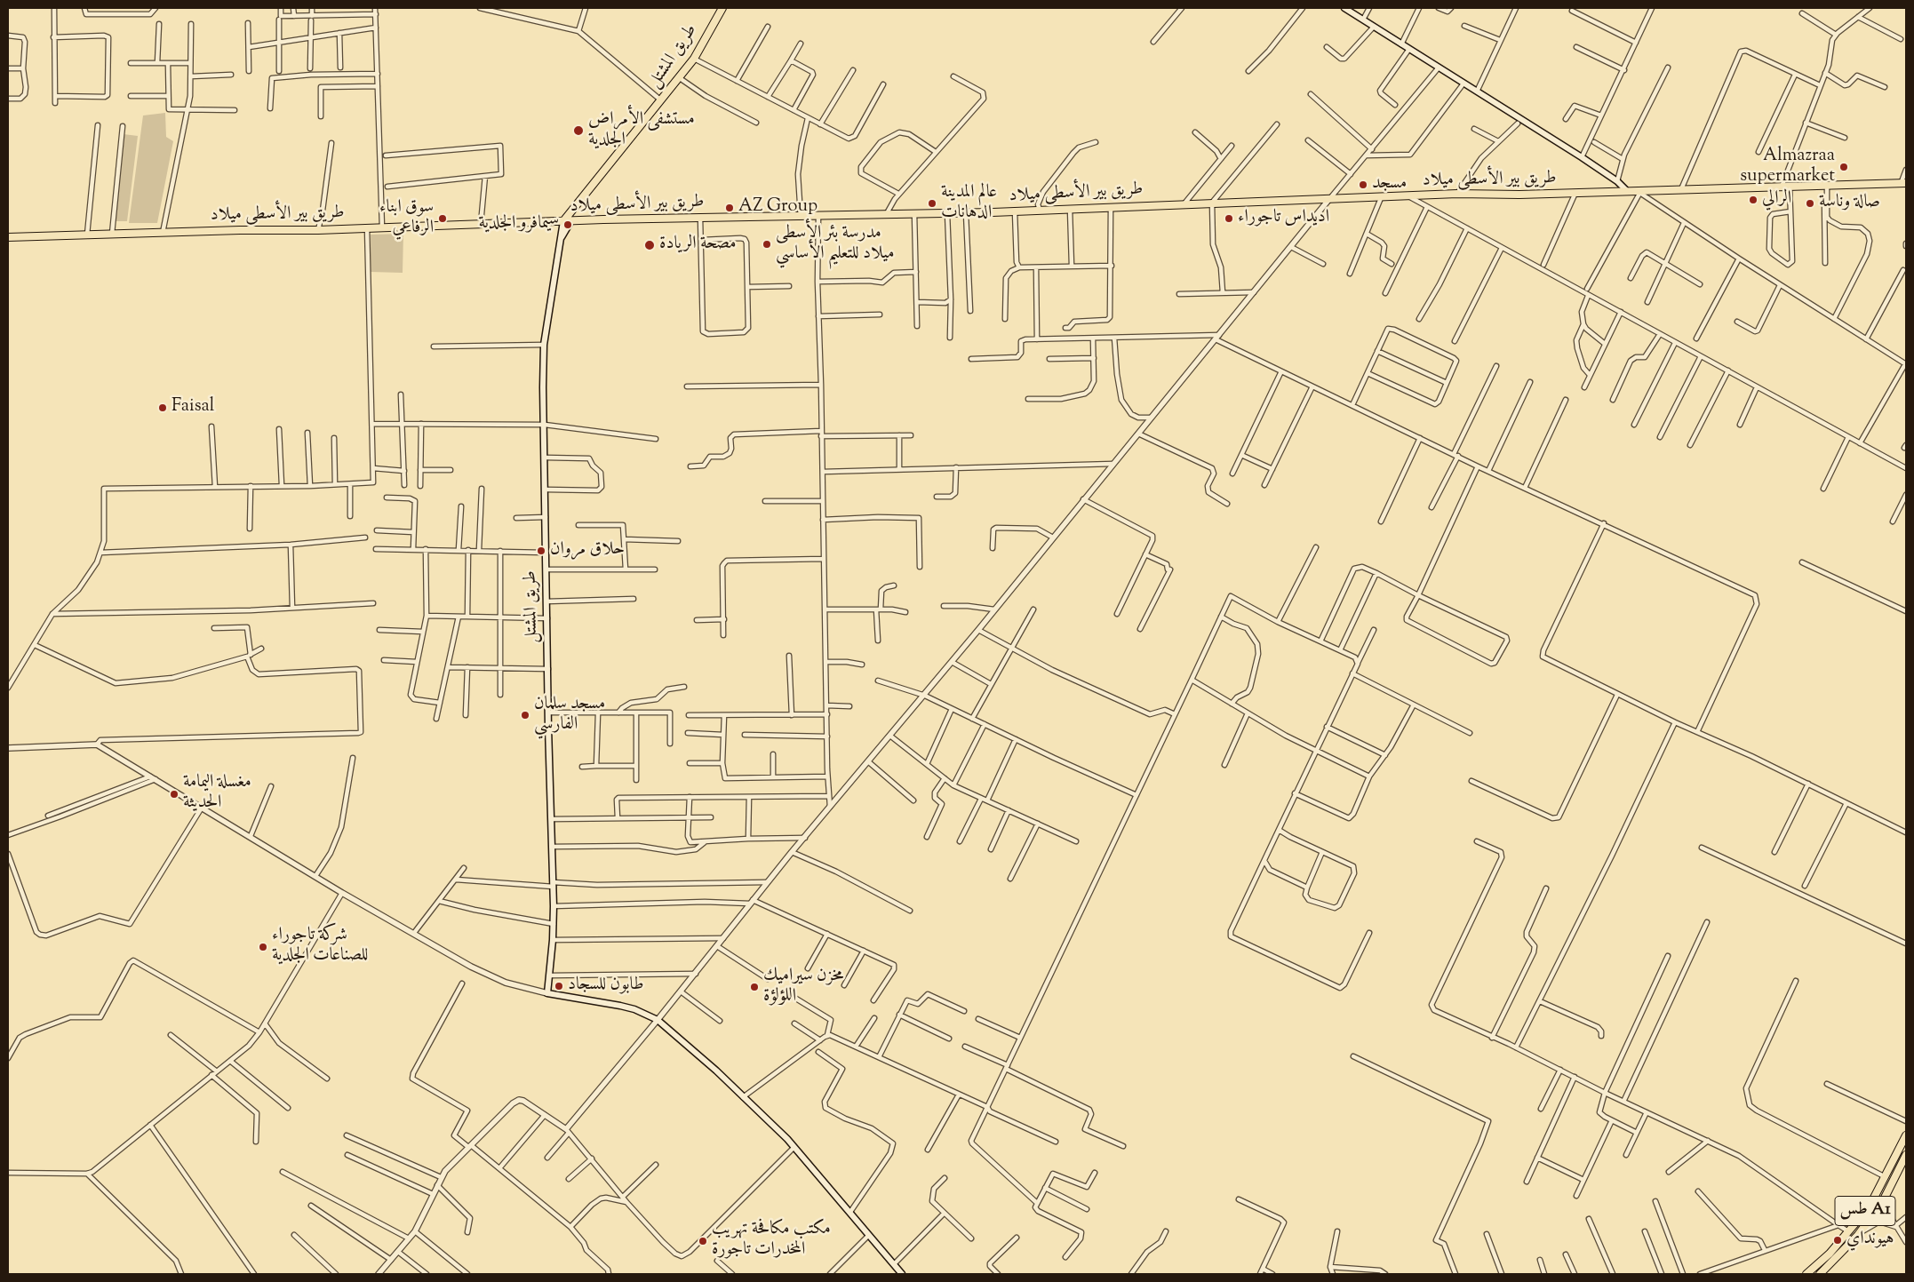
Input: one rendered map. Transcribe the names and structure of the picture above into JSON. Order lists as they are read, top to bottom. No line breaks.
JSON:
{"streets":{"main road":["طريق المشتل","طريق بير الأسطى ميلاد","طس A1"]},"crossings":[["طريق المشتل","طريق بير الأسطى ميلاد"]],"places":["مستشفى الأمراض الجلدية","Almazraa supermarket","مسجد","الرالي","عالم المدينة الدهانات","صالة وناسة","AZ Group","سوق ابناء الرفاعي","اديداس تاجوراء","سيمافرو الجلدية","مدرسة بئر الأسطى ميلاد للتعليم الأساسي","مصحة الريادة","Faisal","حلاق مروان","مسجد سلمان الفارسي","مغسلة اليمامة الحديثة","شركة تاجوراء للصناعات الجلدية","طابون للسجاد","مخزن سيراميك اللؤلؤة","هيونداي","مكتب مكافحة تهريب المخدرات تاجورة"]}
